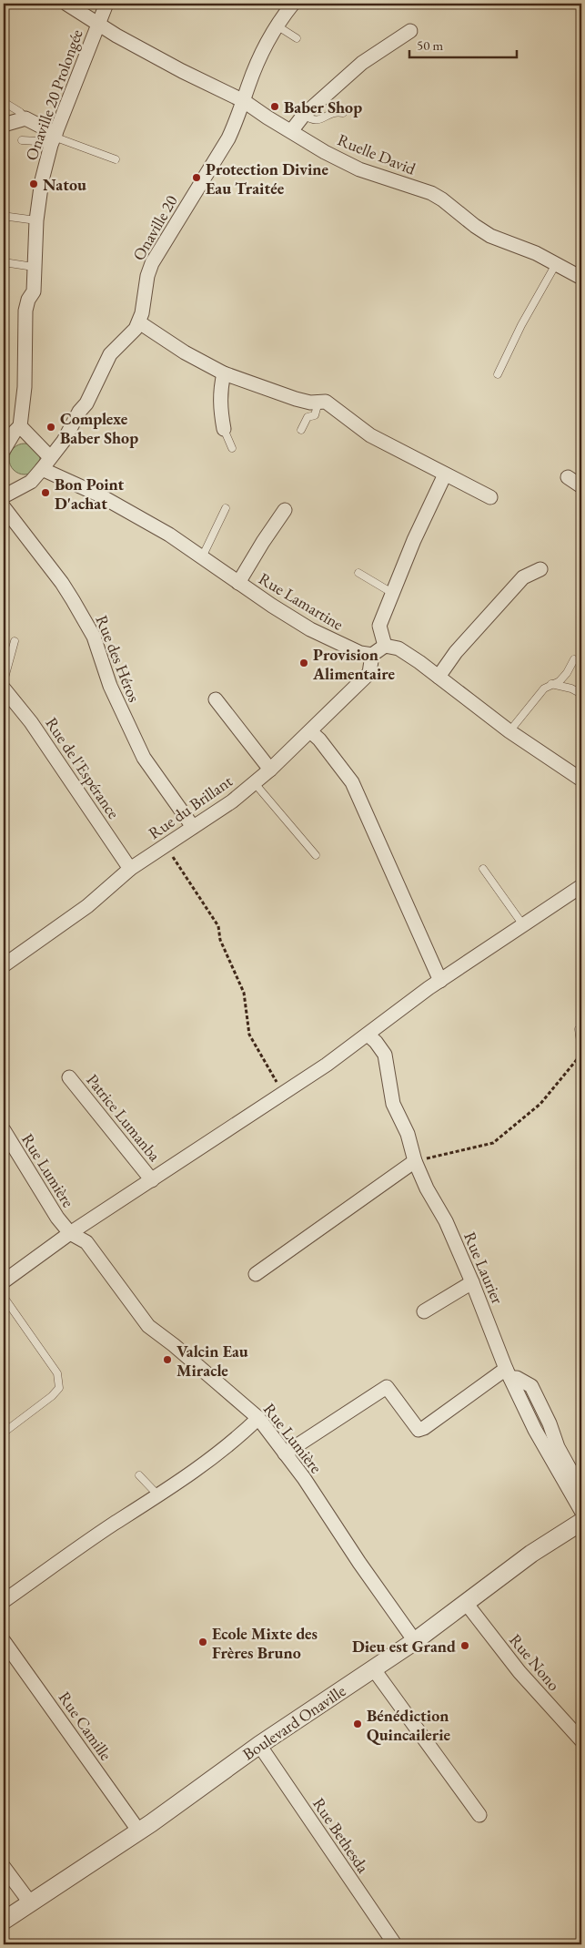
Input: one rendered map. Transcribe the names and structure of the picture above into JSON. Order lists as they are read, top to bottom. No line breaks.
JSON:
{"streets":{"street":["Onaville 20 Prolongée","Ruelle David","Onaville 20","Rue Lamartine","Rue des Héros","Rue de l'Espérance","Rue du Brillant","Patrice Lumanba","Rue Lumière","Rue Laurier","Rue Nono","Boulevard Onaville","Rue Camille","Rue Bethesda"]},"crossings":[["Onaville 20 Prolongée","Ruelle David"],["Ruelle David","Onaville 20"],["Onaville 20","Rue Lamartine"],["Rue Lamartine","Rue du Brillant"],["Rue des Héros","Rue du Brillant"],["Rue de l'Espérance","Rue du Brillant"],["Rue Lumière","Boulevard Onaville"],["Rue Nono","Boulevard Onaville"],["Boulevard Onaville","Rue Camille"],["Boulevard Onaville","Rue Bethesda"]],"places":["Baber Shop","Protection Divine Eau Traitée","Natou","Complexe Baber Shop","Bon Point D'achat","Provision Alimentaire","Valcin Eau Miracle","Ecole Mixte des Frères Bruno","Dieu est Grand","Bénédiction Quincailerie"],"scale_bar":"50 m"}
